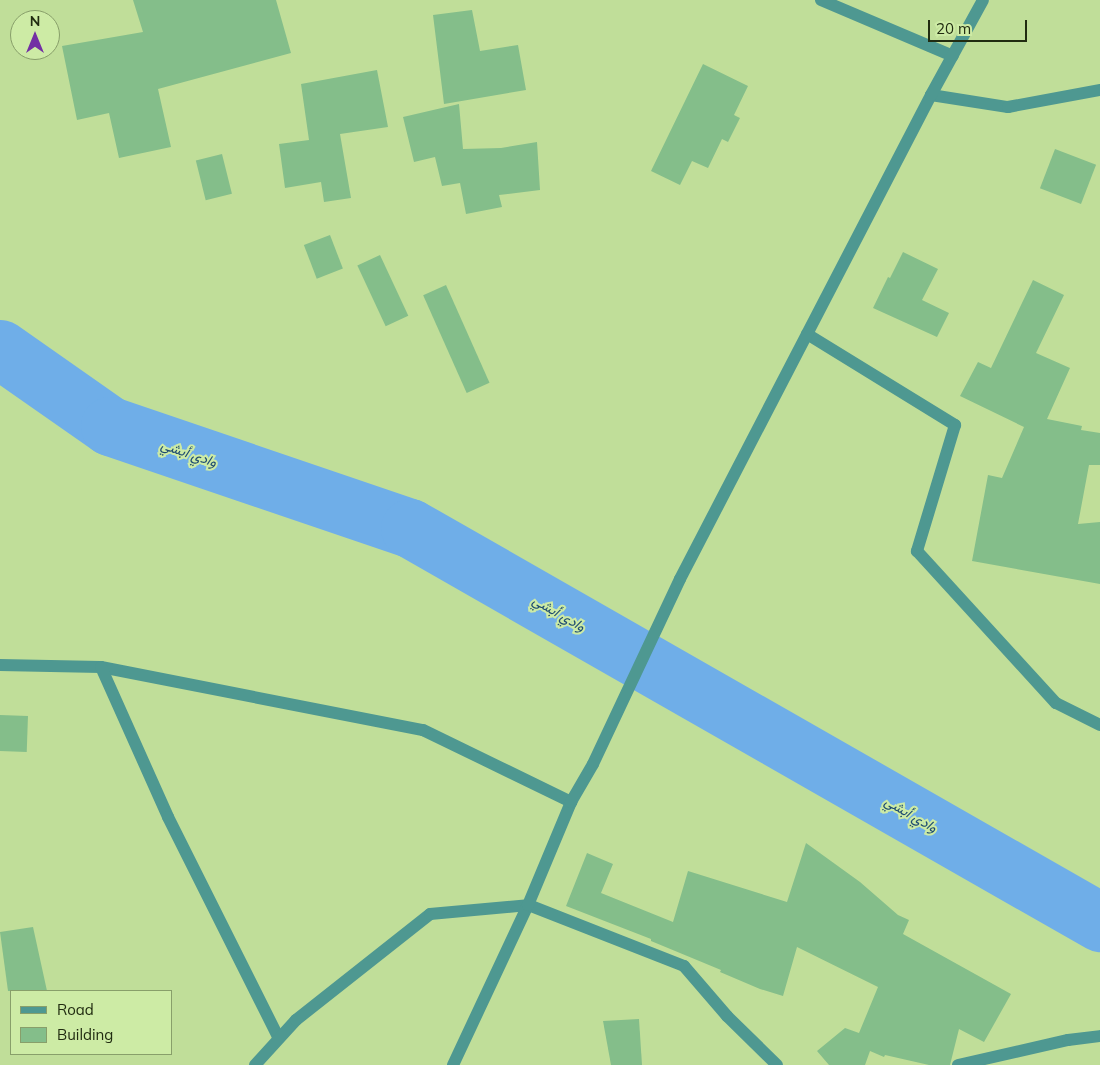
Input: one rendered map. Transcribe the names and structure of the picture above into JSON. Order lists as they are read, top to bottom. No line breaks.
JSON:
{"water":["وادي أبشي"],"legend":["Road","Building"],"scale_bar":"20 m","north":"top"}
